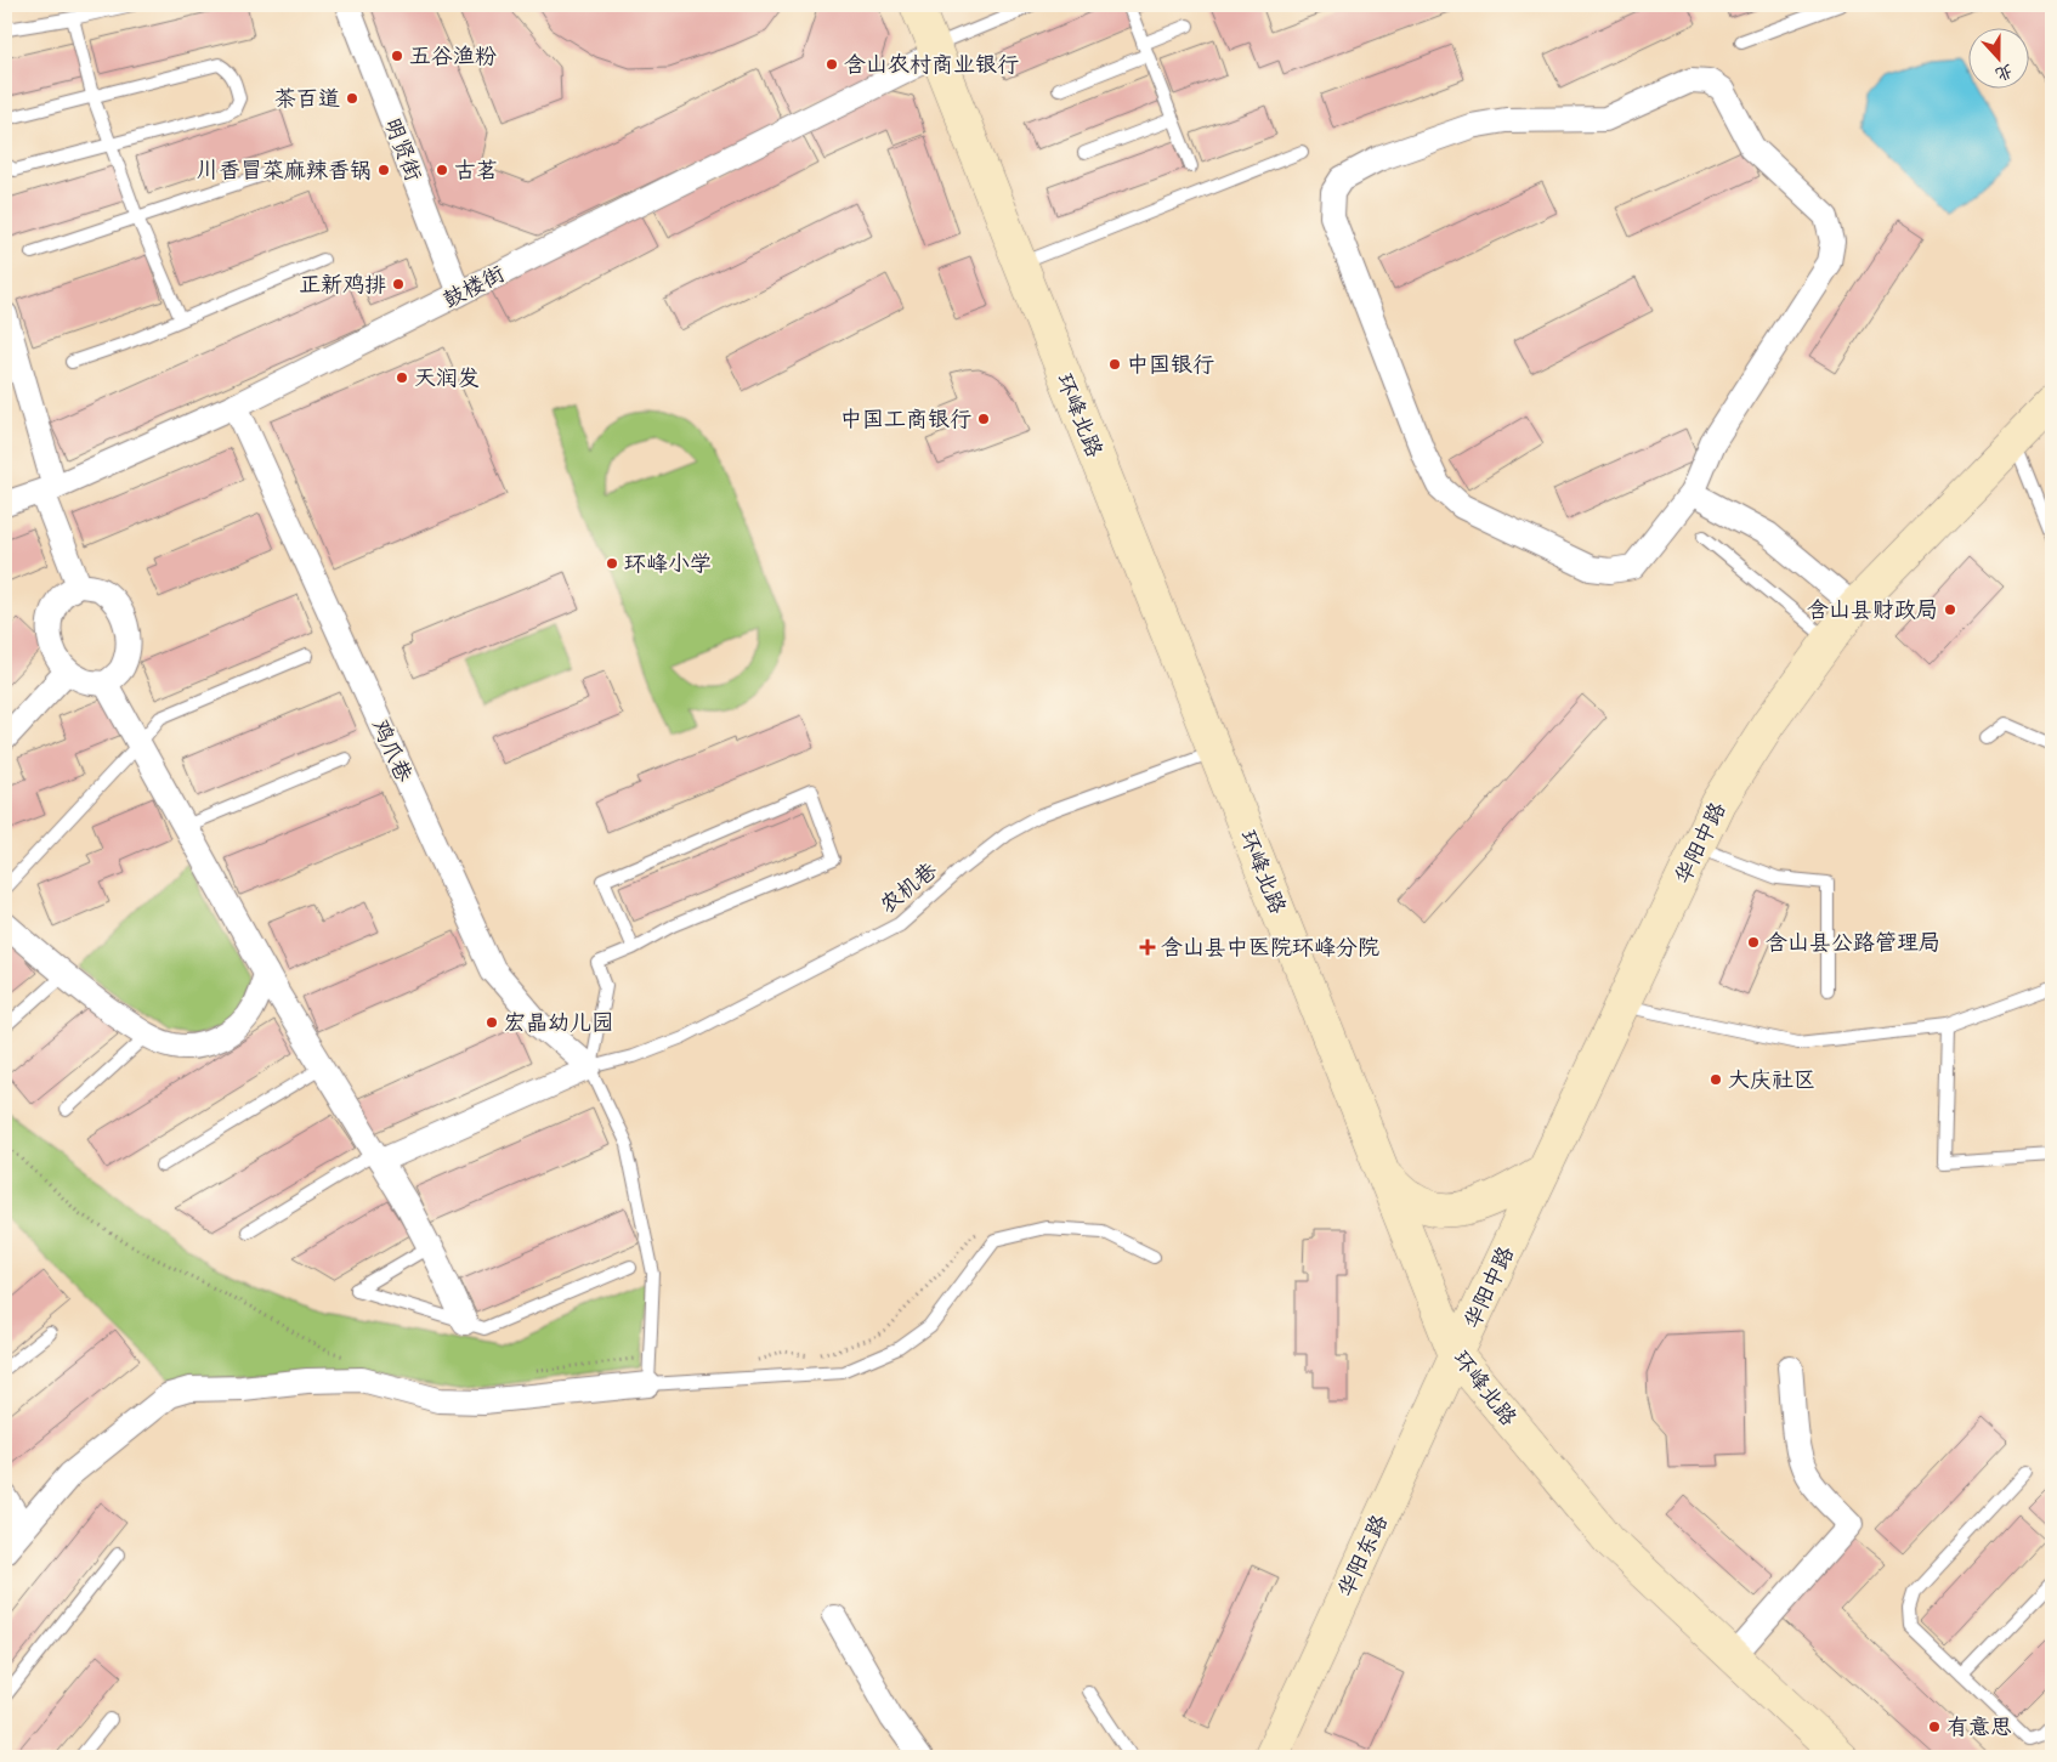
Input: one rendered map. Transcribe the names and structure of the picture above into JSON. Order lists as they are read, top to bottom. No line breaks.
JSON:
{"streets":{"main road":["环峰北路","华阳中路","华阳东路"],"street":["明贤街","鼓楼街","鸡爪巷"],"lane":["农机巷"]},"crossings":[["明贤街","鼓楼街"],["鼓楼街","环峰北路"],["鼓楼街","鸡爪巷"],["环峰北路","华阳中路"],["环峰北路","农机巷"],["环峰北路","华阳东路"],["鸡爪巷","农机巷"],["华阳中路","华阳东路"]],"places":{"other":["五谷渔粉","含山农村商业银行","茶百道","川香冒菜麻辣香锅","古茗","正新鸡排","中国银行","天润发","中国工商银行","环峰小学","含山县财政局","含山县公路管理局","宏晶幼儿园","大庆社区","有意思"],"health":["含山县中医院环峰分院"]},"north":"bottom"}
